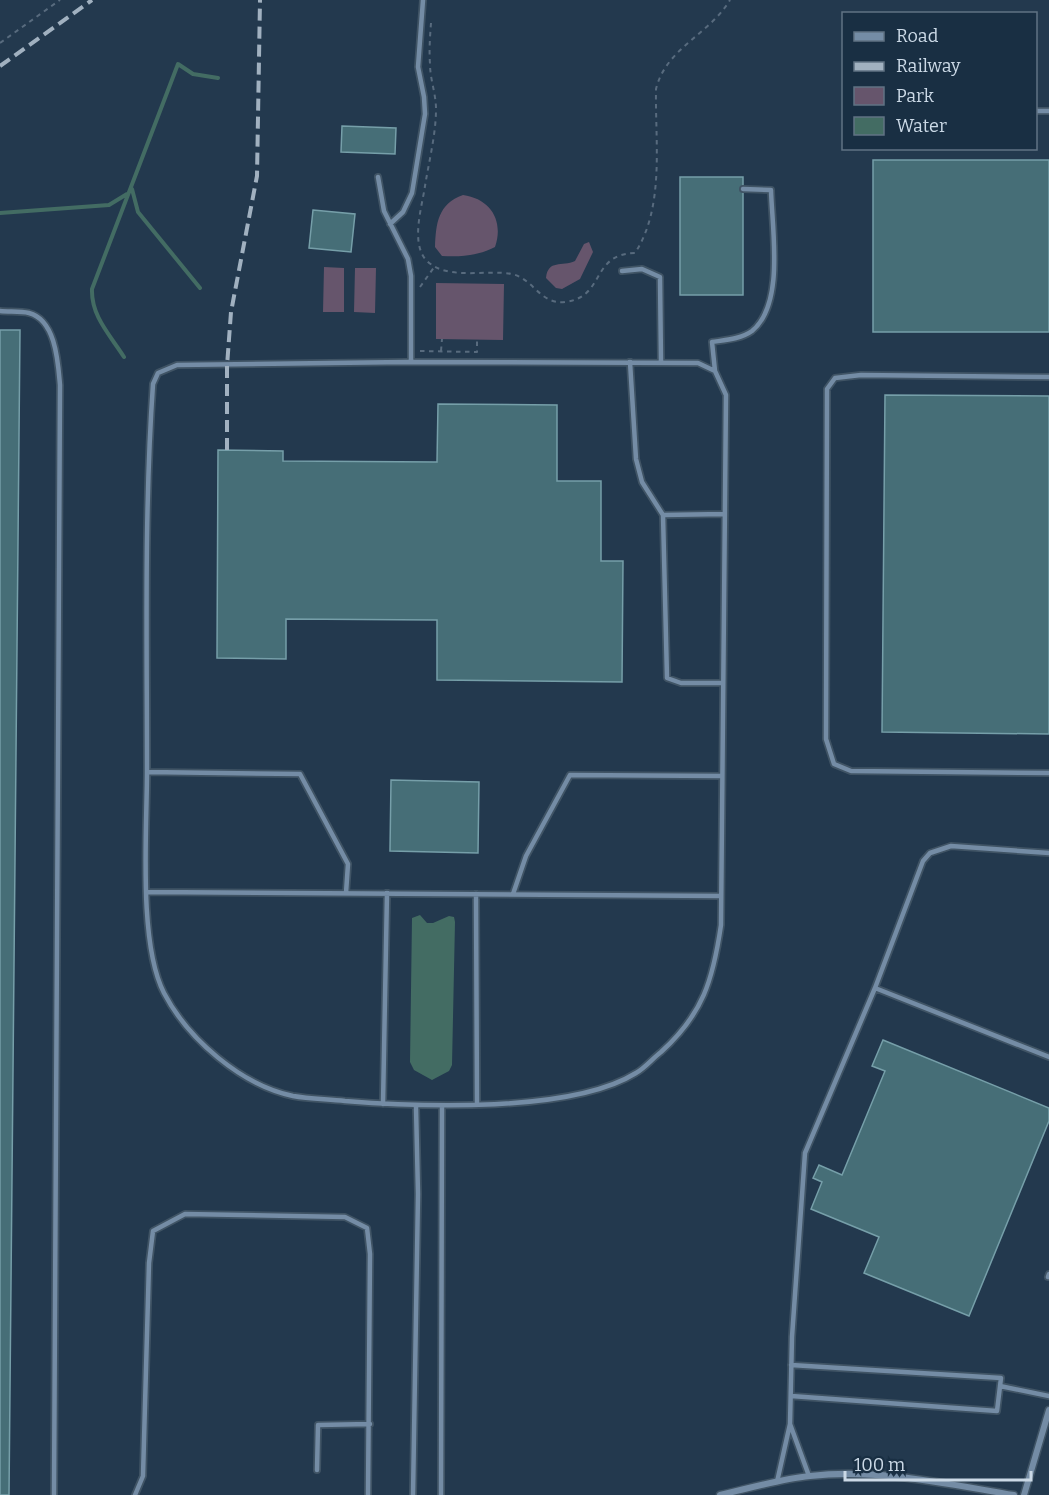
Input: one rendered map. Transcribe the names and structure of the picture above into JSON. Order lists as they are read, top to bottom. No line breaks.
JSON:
{"legend":["Road","Railway","Park","Water"],"scale_bar":"100 m"}
